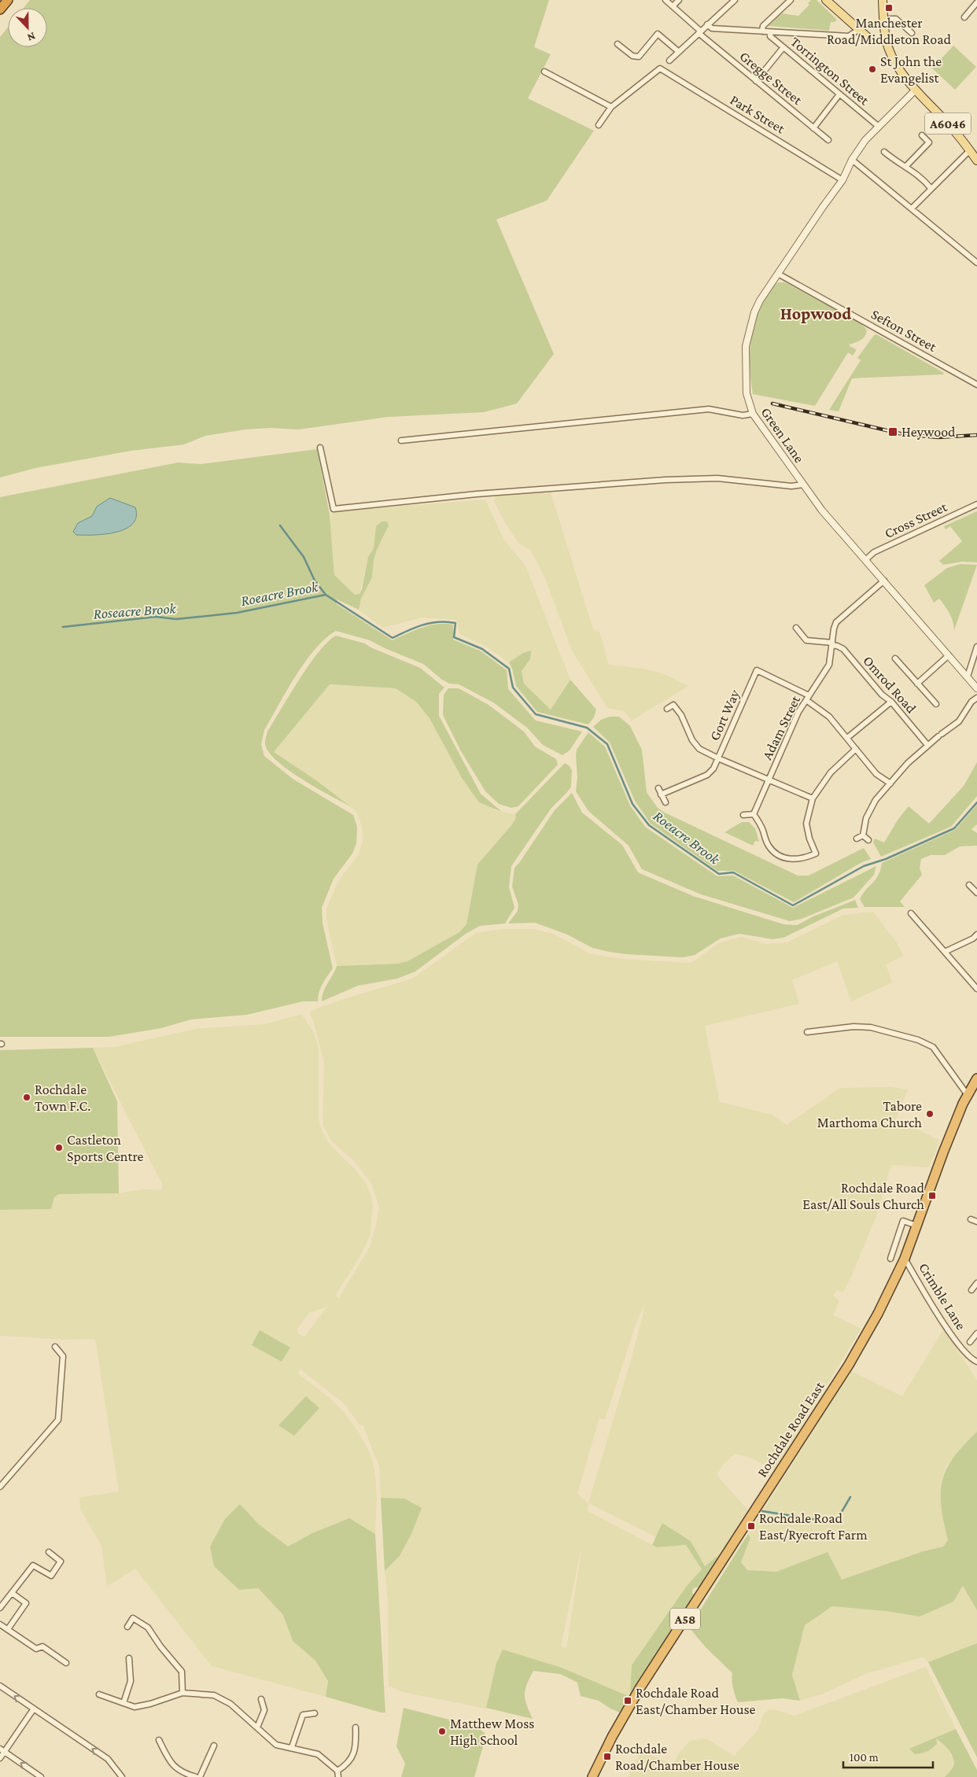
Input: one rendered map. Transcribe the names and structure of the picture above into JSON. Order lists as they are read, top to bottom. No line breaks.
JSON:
{"streets":{"highway":["Rochdale Road East","A58"],"main road":["A6046"],"street":["Torrington Street","Gregge Street","Park Street","Sefton Street","Green Lane","Cross Street","Omrod Road","Gort Way","Adam Street","Crimble Lane"]},"crossings":[["Torrington Street","Green Lane"],["Park Street","Green Lane"],["A6046","Green Lane"],["Sefton Street","Green Lane"],["Green Lane","Cross Street"],["Green Lane","Adam Street"],["Omrod Road","Adam Street"],["Gort Way","Adam Street"],["Crimble Lane","Rochdale Road East"]],"districts":["Hopwood"],"water":["Roeacre Brook","Roseacre Brook"],"places":{"transit":["Manchester Road/Middleton Road","Heywood","Rochdale Road East/All Souls Church","Rochdale Road East/Ryecroft Farm","Rochdale Road East/Chamber House","Rochdale Road/Chamber House"],"other":["St John the Evangelist","Rochdale Town F.C.","Tabore Marthoma Church","Castleton Sports Centre","Matthew Moss High School"]},"scale_bar":"100 m","north":"bottom"}
